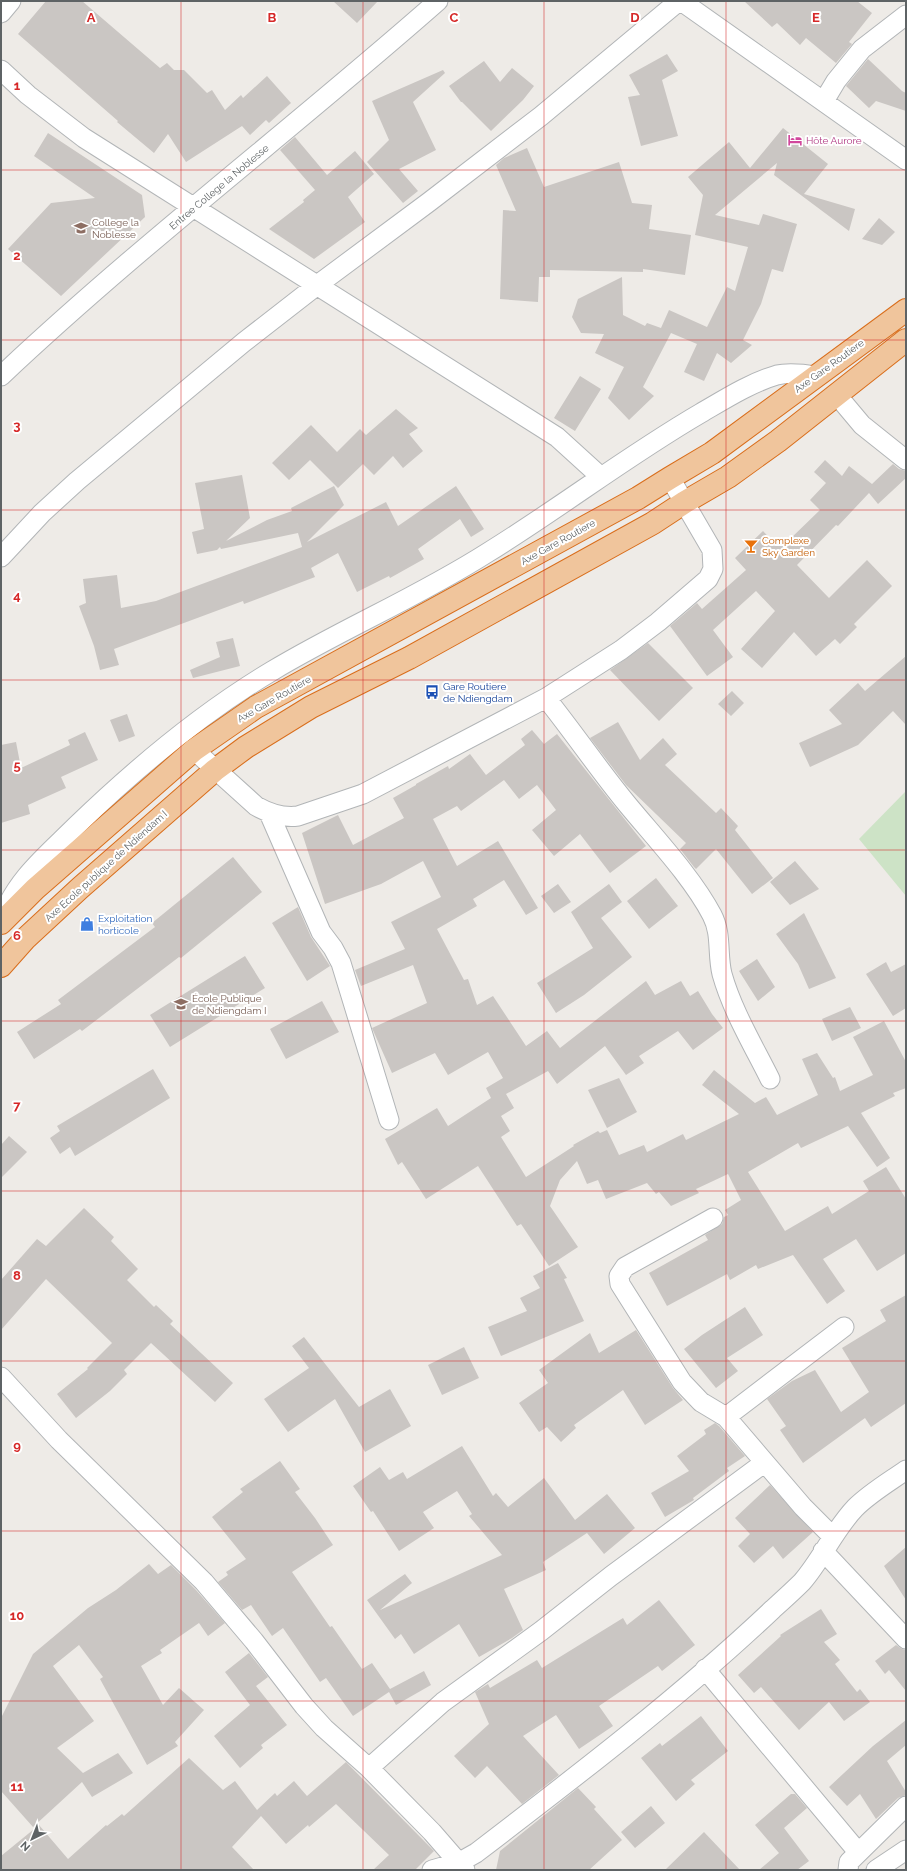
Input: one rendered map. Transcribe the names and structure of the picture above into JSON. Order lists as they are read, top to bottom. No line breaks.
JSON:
{"streets":{"highway":["Axe Gare Routiere","Axe Ecole publique de Ndiendam I"],"street":["Entree College la Noblesse"]},"places":{"hotel":["Hôte Aurore"],"school or university":["College la Noblesse","École Publique de Ndiengdam I"],"bar":["Complexe Sky Garden"],"bus stop":["Gare Routiere de Ndiengdam"],"shop":["Exploitation horticole"]},"north":"bottom left","grid":{"columns":["A","B","C","D","E"],"rows":["1","2","3","4","5","6","7","8","9","10","11"]}}
